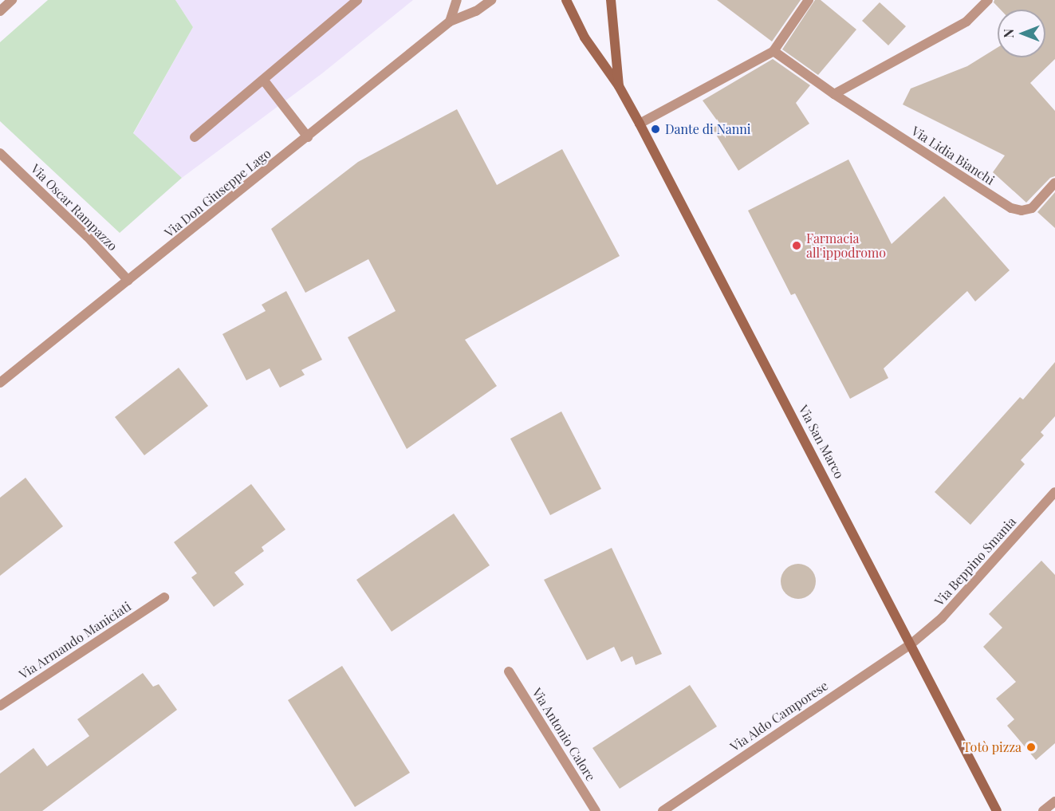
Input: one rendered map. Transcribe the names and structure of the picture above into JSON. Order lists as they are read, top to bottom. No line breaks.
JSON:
{"streets":{"main road":["Via San Marco"],"street":["Via Lidia Bianchi","Via Don Giuseppe Lago","Via Oscar Rampazzo","Via Beppino Smania","Via Armando Maniciati","Via Aldo Camporese","Via Antonio Calore"]},"crossings":[["Via Don Giuseppe Lago","Via Oscar Rampazzo"],["Via San Marco","Via Beppino Smania"],["Via San Marco","Via Aldo Camporese"],["Via Beppino Smania","Via Aldo Camporese"]],"places":["Dante di Nanni","Farmacia all'ippodromo","Totò pizza"],"north":"left"}
